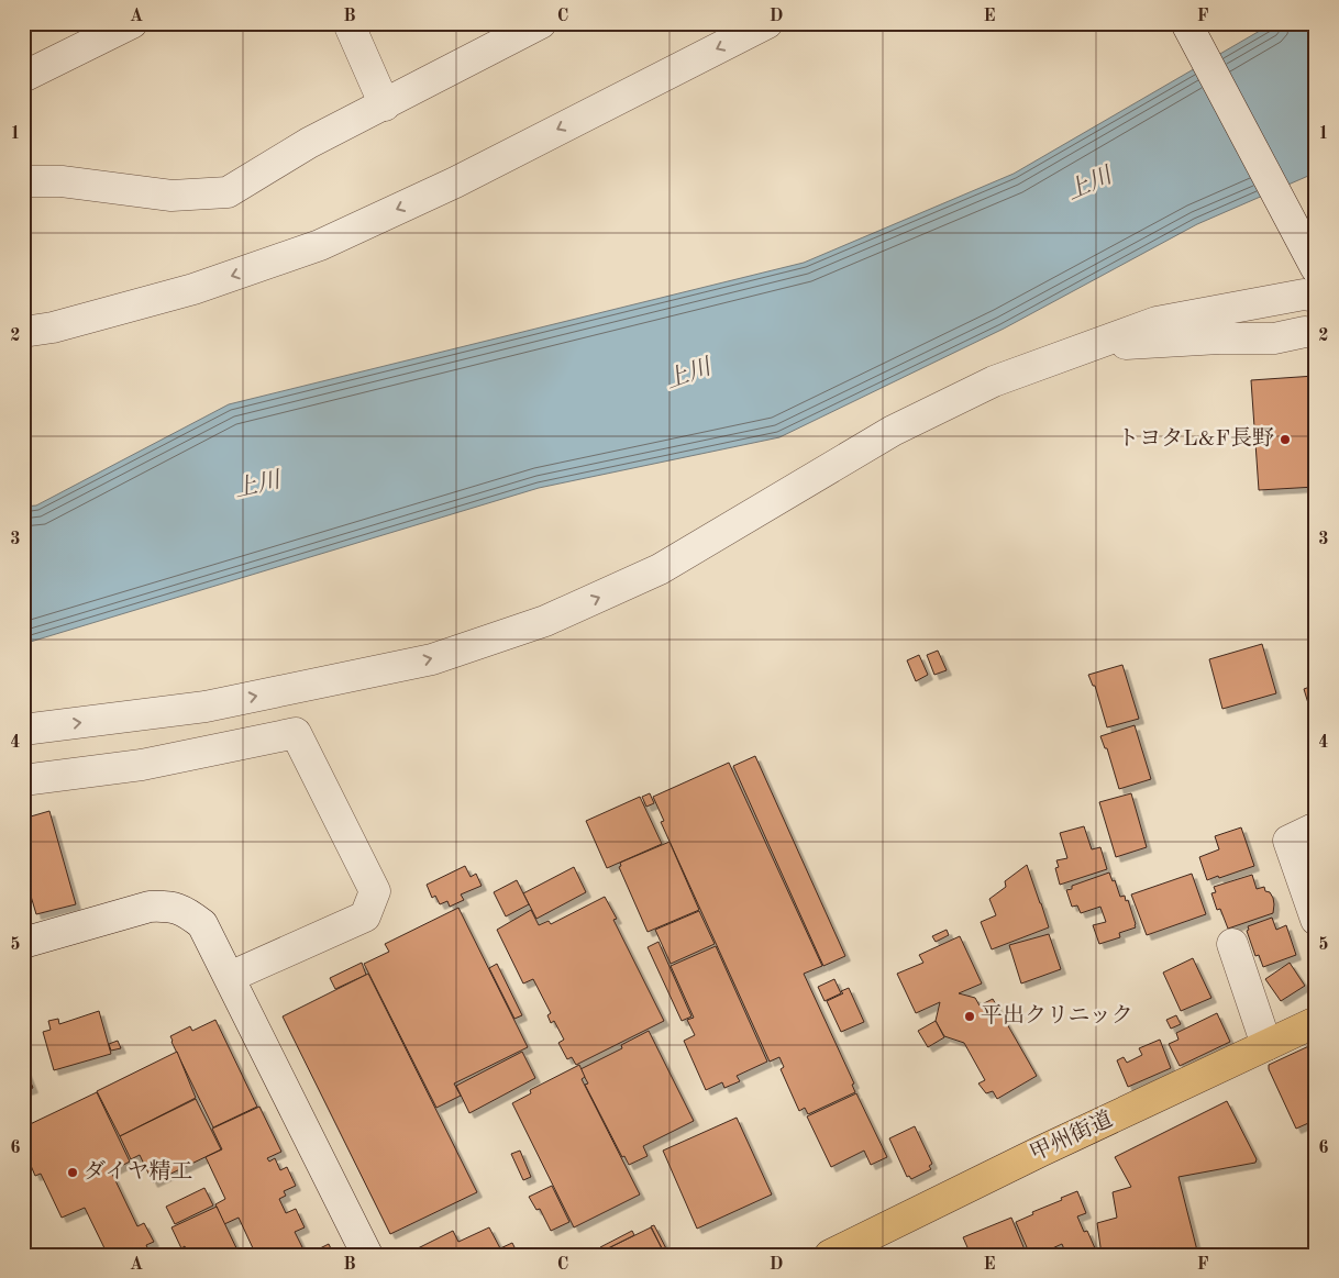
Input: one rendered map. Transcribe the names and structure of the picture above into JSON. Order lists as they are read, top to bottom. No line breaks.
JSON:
{"streets":{"highway":["甲州街道"]},"water":["上川"],"places":["トヨタL&F長野","平出クリニック","ダイヤ精工"],"grid":{"columns":["A","B","C","D","E","F"],"rows":["1","2","3","4","5","6"]}}
